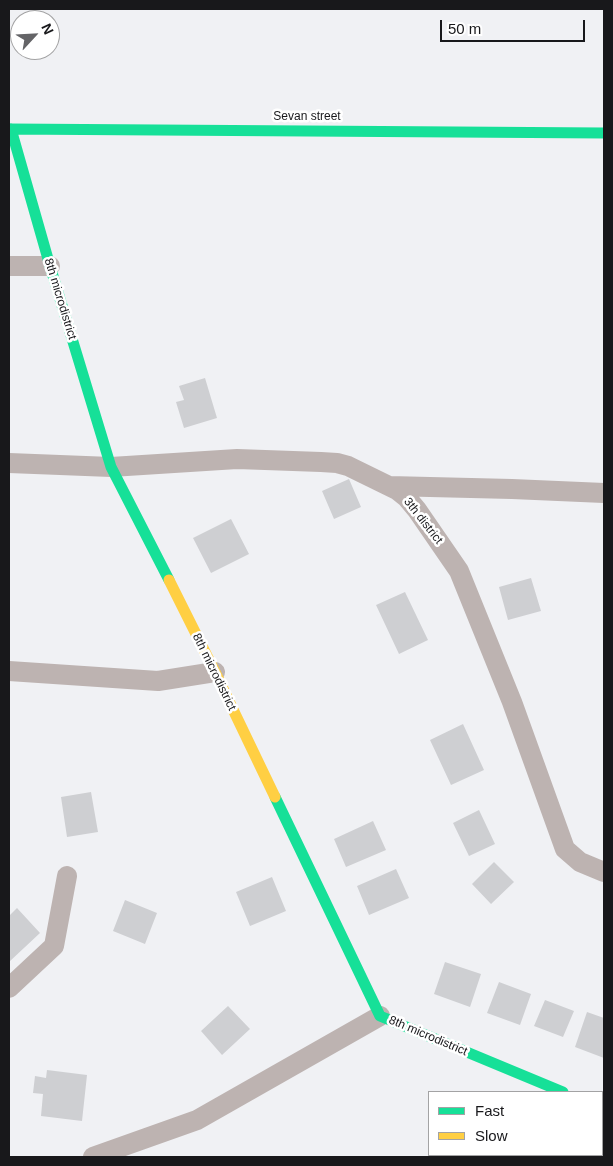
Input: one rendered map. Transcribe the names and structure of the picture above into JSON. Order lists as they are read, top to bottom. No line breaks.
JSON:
{"streets":{"street":["Sevan street","8th microdistrict","3th district"]},"crossings":[["Sevan street","8th microdistrict"],["8th microdistrict","3th district"]],"legend":["Fast","Slow"],"scale_bar":"50 m","north":"top right"}
